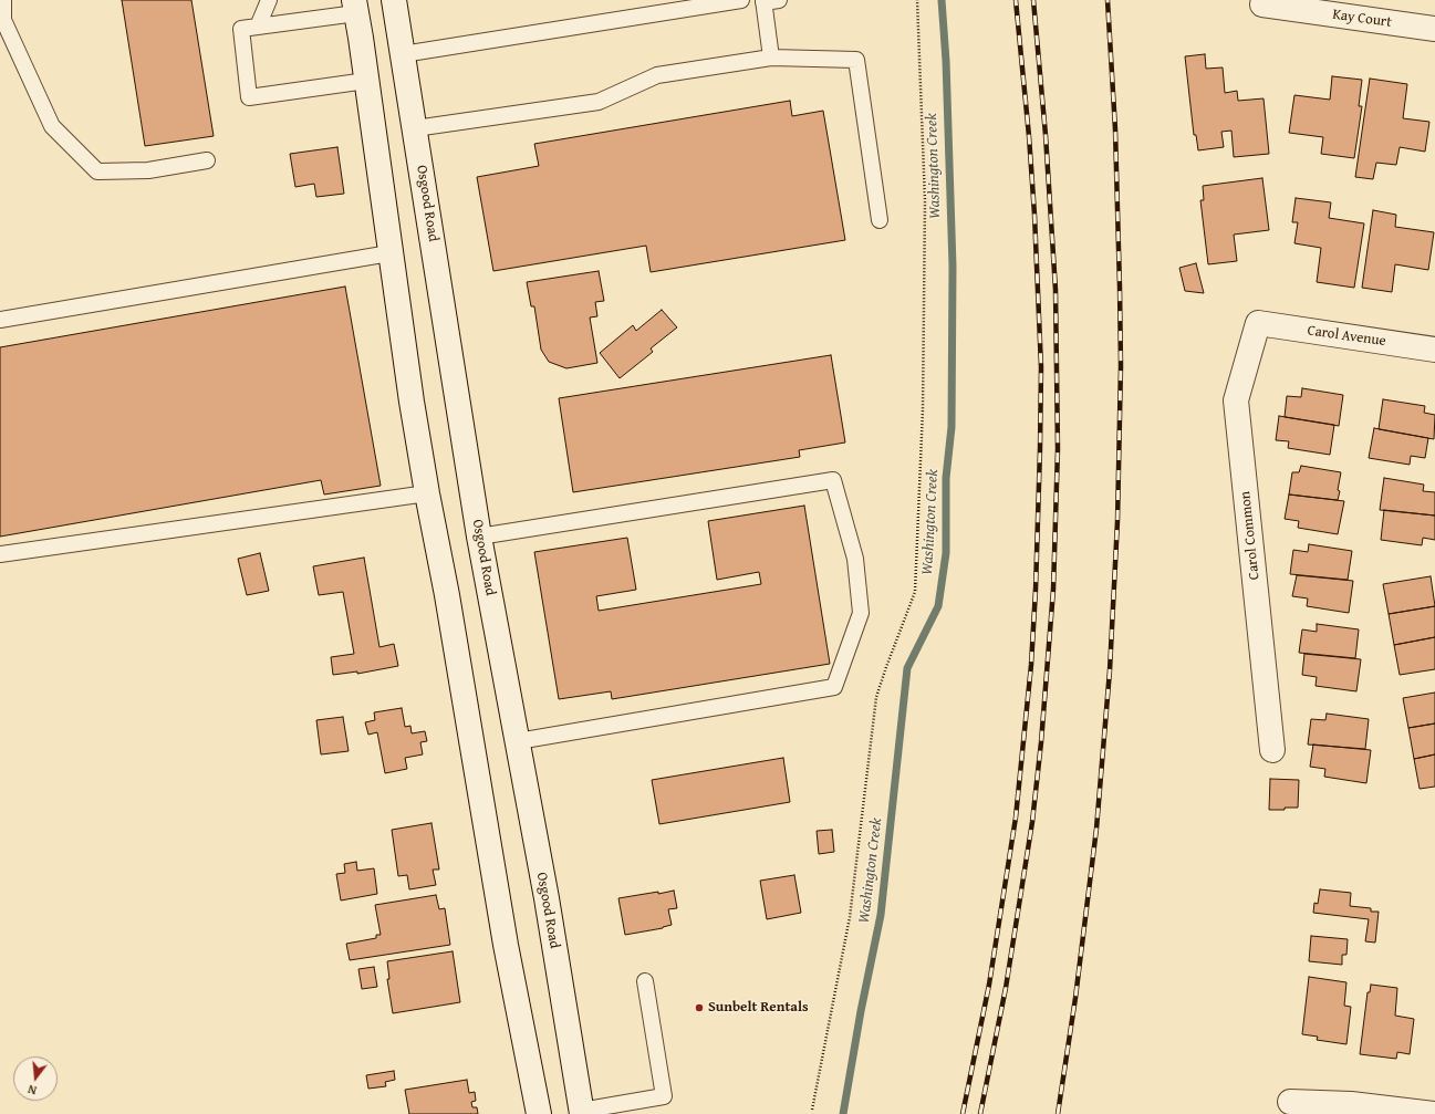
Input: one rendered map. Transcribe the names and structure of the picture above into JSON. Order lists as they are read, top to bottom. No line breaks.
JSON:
{"streets":{"main road":["Kay Court","Osgood Road","Carol Avenue","Carol Common"]},"crossings":[["Carol Avenue","Carol Common"]],"water":["Washington Creek"],"places":["Sunbelt Rentals"],"north":"bottom"}
